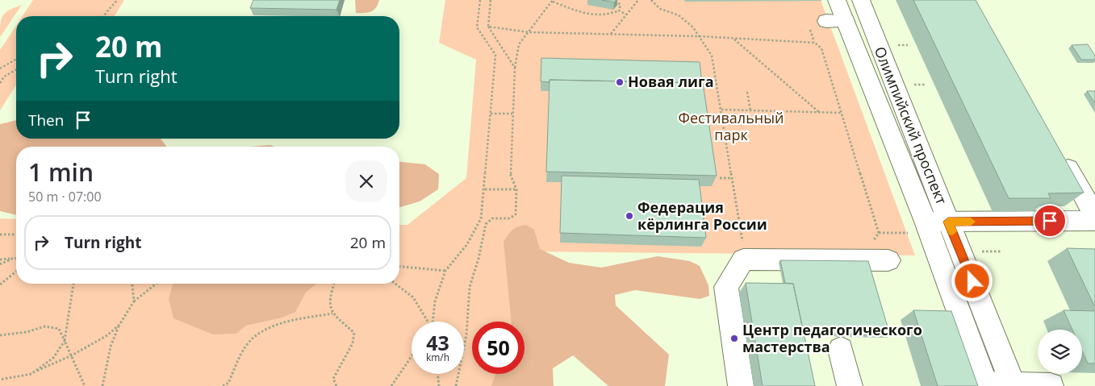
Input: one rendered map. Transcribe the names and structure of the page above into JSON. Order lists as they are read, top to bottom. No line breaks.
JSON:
{"streets":{"main road":["Олимпийский проспект"]},"parks":["Фестивальный парк"],"places":["Новая лига","Федерация кёрлинга России","Центр педагогического мастерства"],"page":{"turn":["20 m","Turn right"],"then":"Then","heading":["1 min","50 m · 07:00"],"list":[{"name":"Turn right","value":"20 m"}],"speed":"43 km/h","limit":"50"}}
